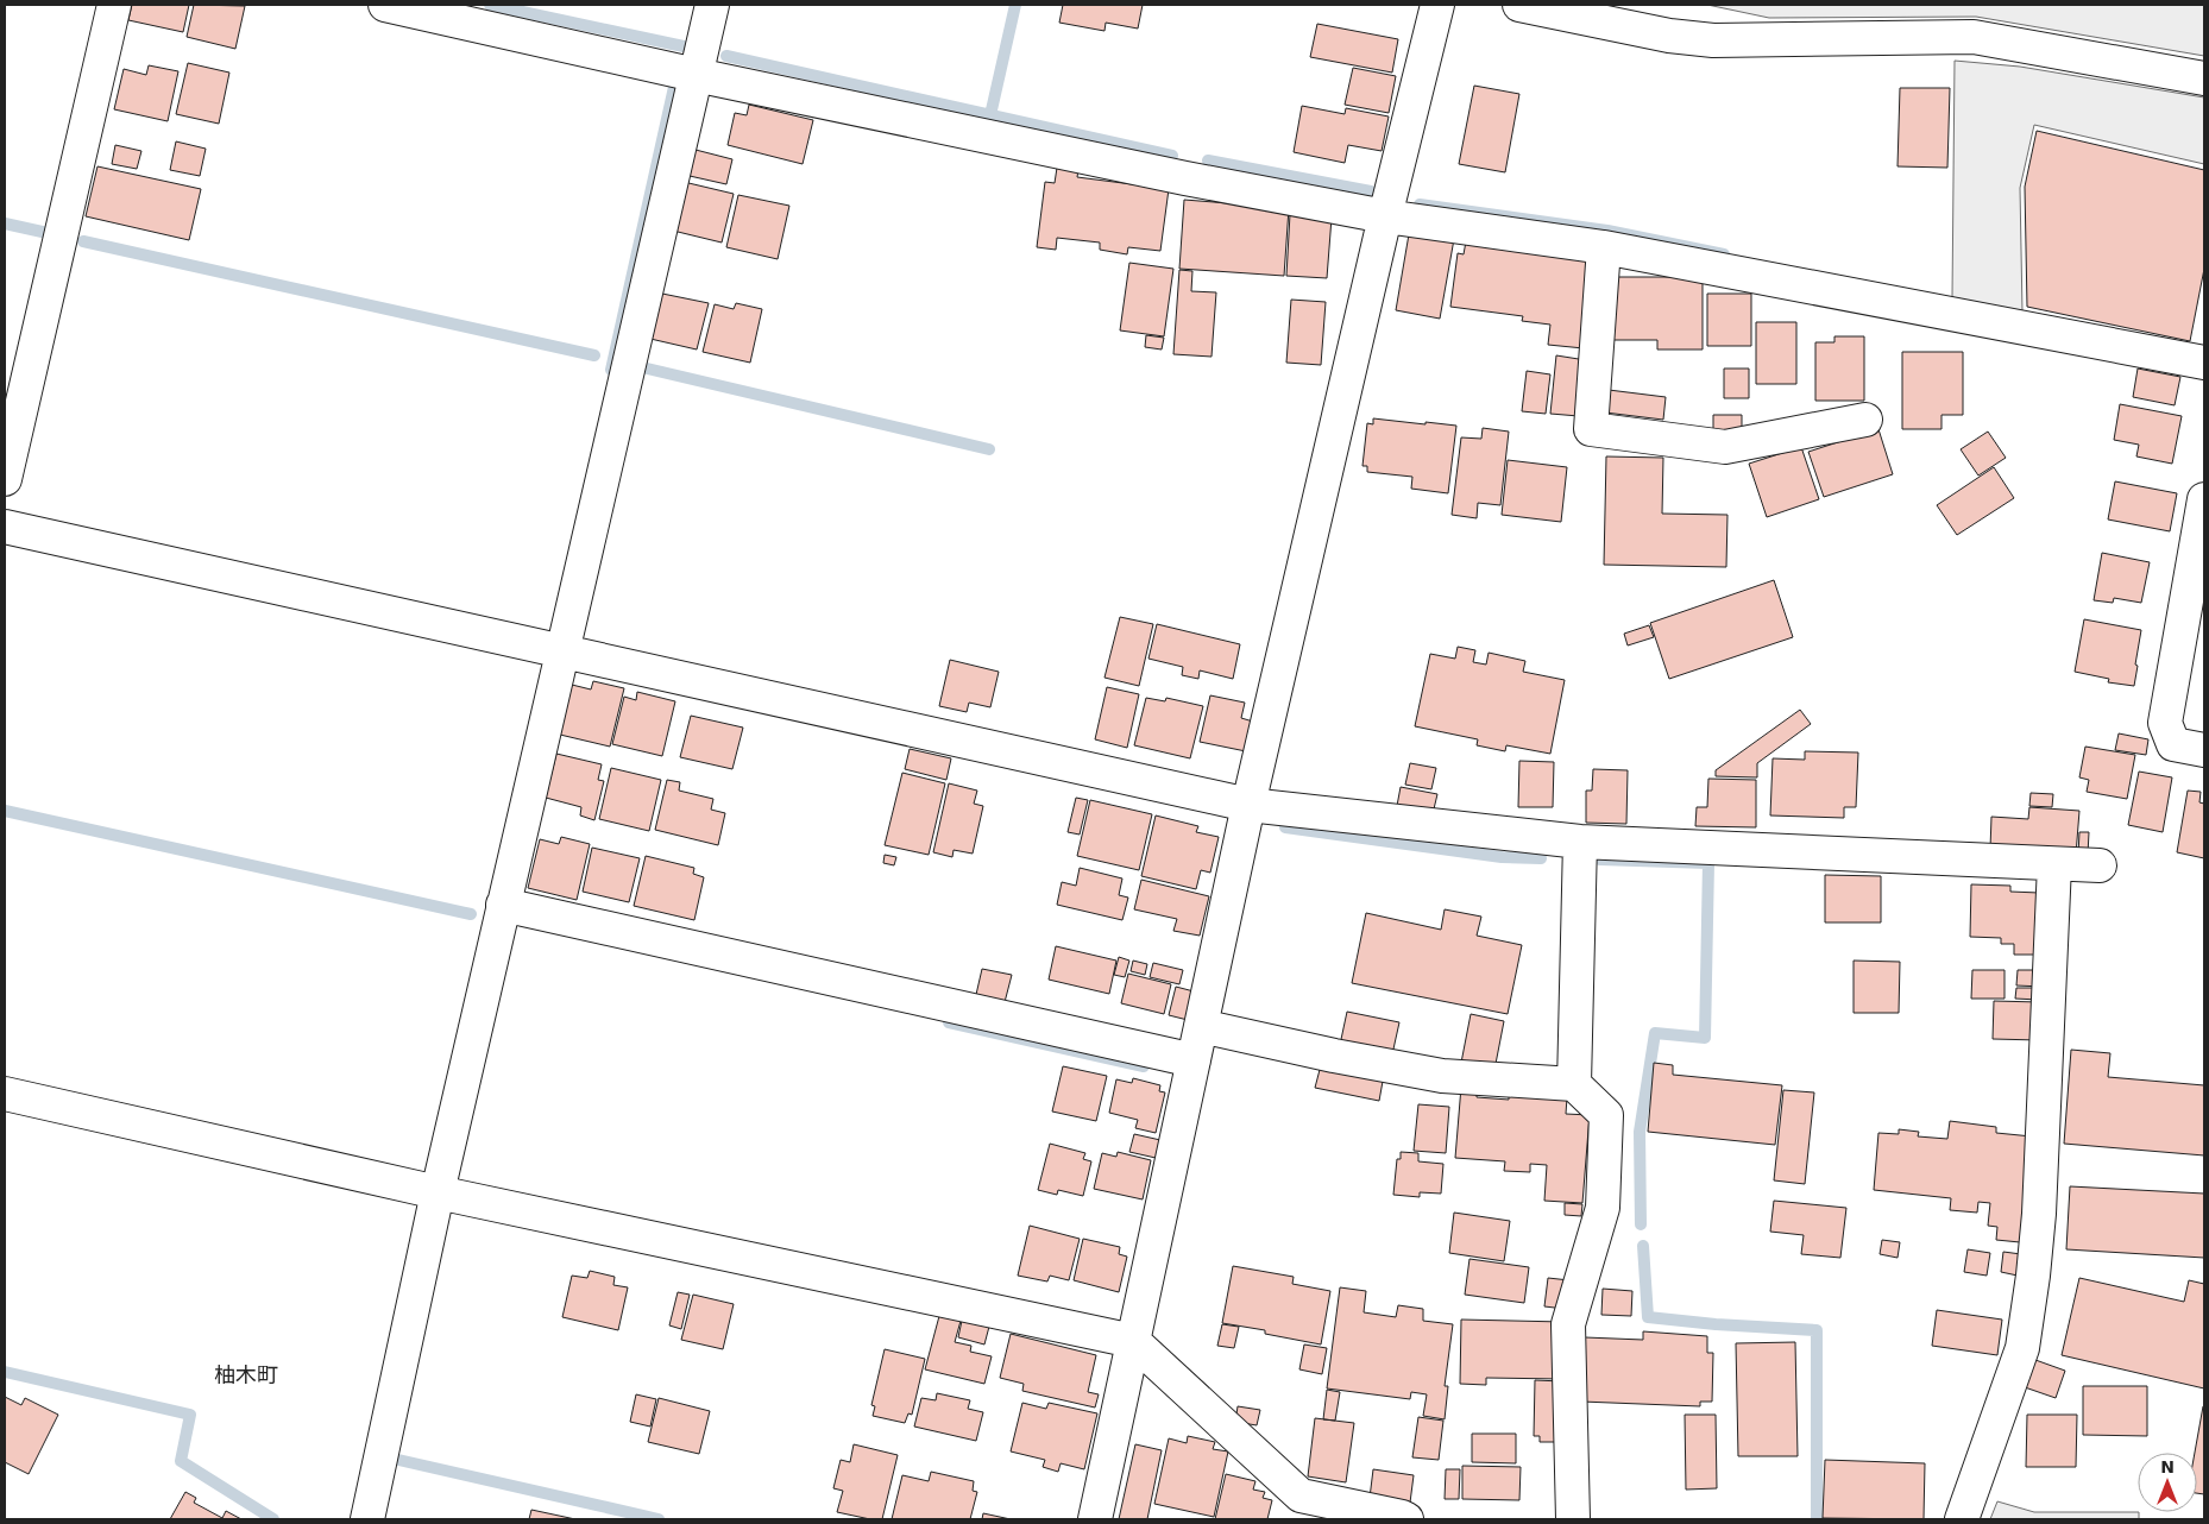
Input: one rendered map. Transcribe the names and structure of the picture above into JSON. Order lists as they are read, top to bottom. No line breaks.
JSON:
{"districts":["柚木町"],"north":"top"}
